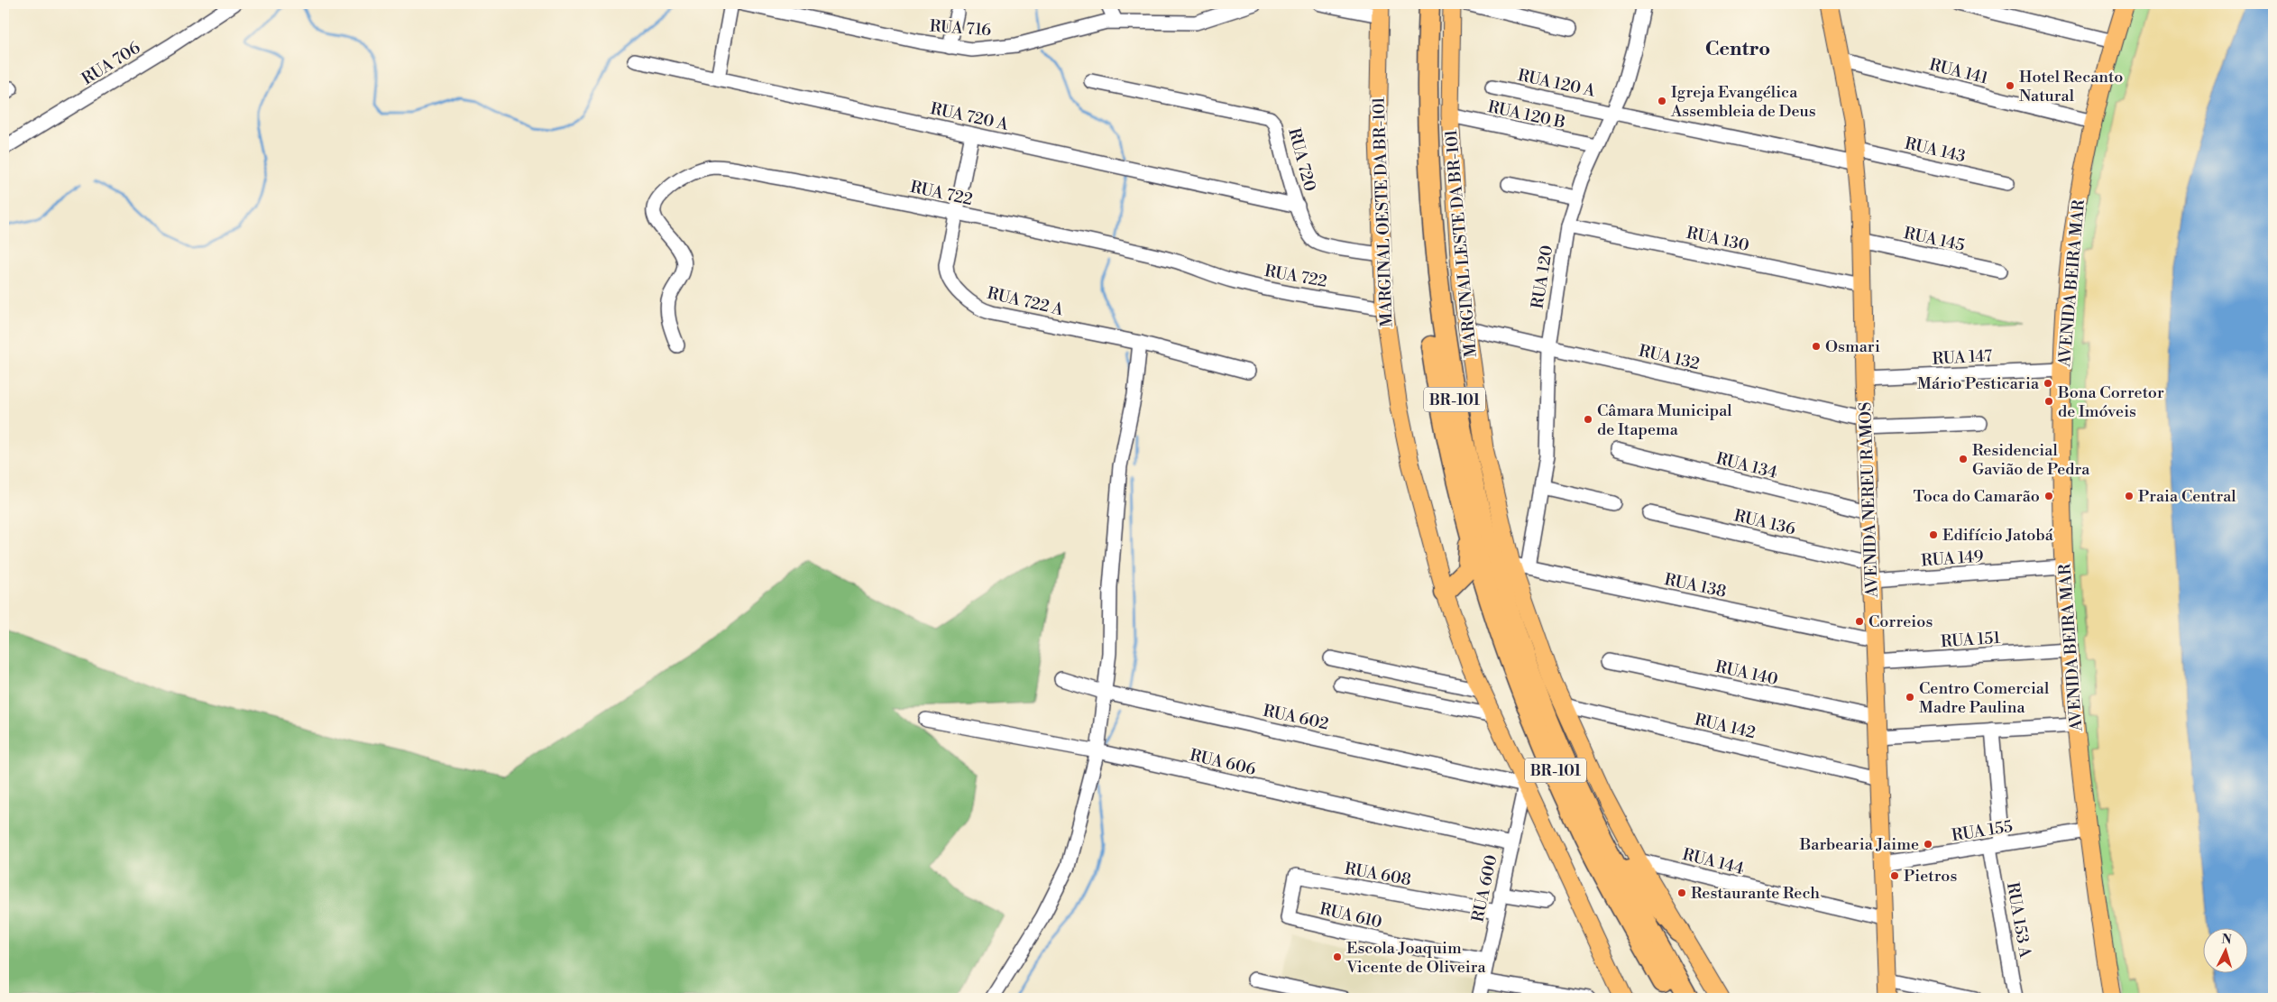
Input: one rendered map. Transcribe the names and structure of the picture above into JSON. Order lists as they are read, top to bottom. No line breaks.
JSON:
{"streets":{"highway":["BR-101"],"main road":["MARGINAL OESTE DA BR-101","MARGINAL LESTE DA BR-101","AVENIDA BEIRA MAR","AVENIDA NEREU RAMOS"],"street":["RUA 716","RUA 706","RUA 141","RUA 120 A","RUA 120 B","RUA 720 A","RUA 143","RUA 720","RUA 722","RUA 130","RUA 145","RUA 120","RUA 722 A","RUA 132","RUA 147","RUA 134","RUA 136","RUA 149","RUA 138","RUA 151","RUA 140","RUA 602","RUA 142","RUA 606","RUA 155","RUA 144","RUA 608","RUA 600","RUA 610","RUA 153 A"]},"crossings":[["RUA 141","AVENIDA BEIRA MAR"],["RUA 141","AVENIDA NEREU RAMOS"],["RUA 120 A","RUA 143"],["RUA 120 A","RUA 120"],["RUA 120 A","AVENIDA NEREU RAMOS"],["RUA 120 B","MARGINAL LESTE DA BR-101"],["RUA 120 B","RUA 120"],["RUA 720 A","RUA 720"],["RUA 720 A","RUA 722 A"],["RUA 143","AVENIDA NEREU RAMOS"],["RUA 720","MARGINAL OESTE DA BR-101"],["RUA 722","MARGINAL OESTE DA BR-101"],["RUA 722","RUA 722 A"],["MARGINAL OESTE DA BR-101","RUA 602"],["MARGINAL OESTE DA BR-101","RUA 600"],["RUA 130","RUA 120"],["RUA 130","AVENIDA NEREU RAMOS"],["RUA 145","AVENIDA NEREU RAMOS"],["MARGINAL LESTE DA BR-101","RUA 132"],["MARGINAL LESTE DA BR-101","RUA 138"],["MARGINAL LESTE DA BR-101","RUA 142"],["MARGINAL LESTE DA BR-101","RUA 144"],["RUA 120","RUA 132"],["RUA 120","RUA 138"],["AVENIDA BEIRA MAR","RUA 147"],["AVENIDA BEIRA MAR","RUA 149"],["AVENIDA BEIRA MAR","RUA 151"],["AVENIDA BEIRA MAR","RUA 155"],["RUA 132","AVENIDA NEREU RAMOS"],["RUA 147","AVENIDA NEREU RAMOS"],["RUA 134","AVENIDA NEREU RAMOS"],["AVENIDA NEREU RAMOS","RUA 136"],["AVENIDA NEREU RAMOS","RUA 149"],["AVENIDA NEREU RAMOS","RUA 138"],["AVENIDA NEREU RAMOS","RUA 151"],["AVENIDA NEREU RAMOS","RUA 140"],["AVENIDA NEREU RAMOS","RUA 142"],["AVENIDA NEREU RAMOS","RUA 155"],["AVENIDA NEREU RAMOS","RUA 144"],["RUA 602","RUA 600"],["RUA 606","RUA 600"],["RUA 155","RUA 153 A"],["RUA 608","RUA 600"],["RUA 608","RUA 610"],["RUA 600","RUA 610"]],"districts":["Centro"],"places":["Hotel Recanto Natural","Igreja Evangélica Assembleia de Deus","Osmari","Mário Pesticaria","Bona Corretor de Imóveis","Câmara Municipal de Itapema","Residencial Gavião de Pedra","Toca do Camarão","Praia Central","Edifício Jatobá","Correios","Centro Comercial Madre Paulina","Barbearia Jaime","Pietros","Restaurante Rech","Escola Joaquim Vicente de Oliveira"],"north":"top"}
